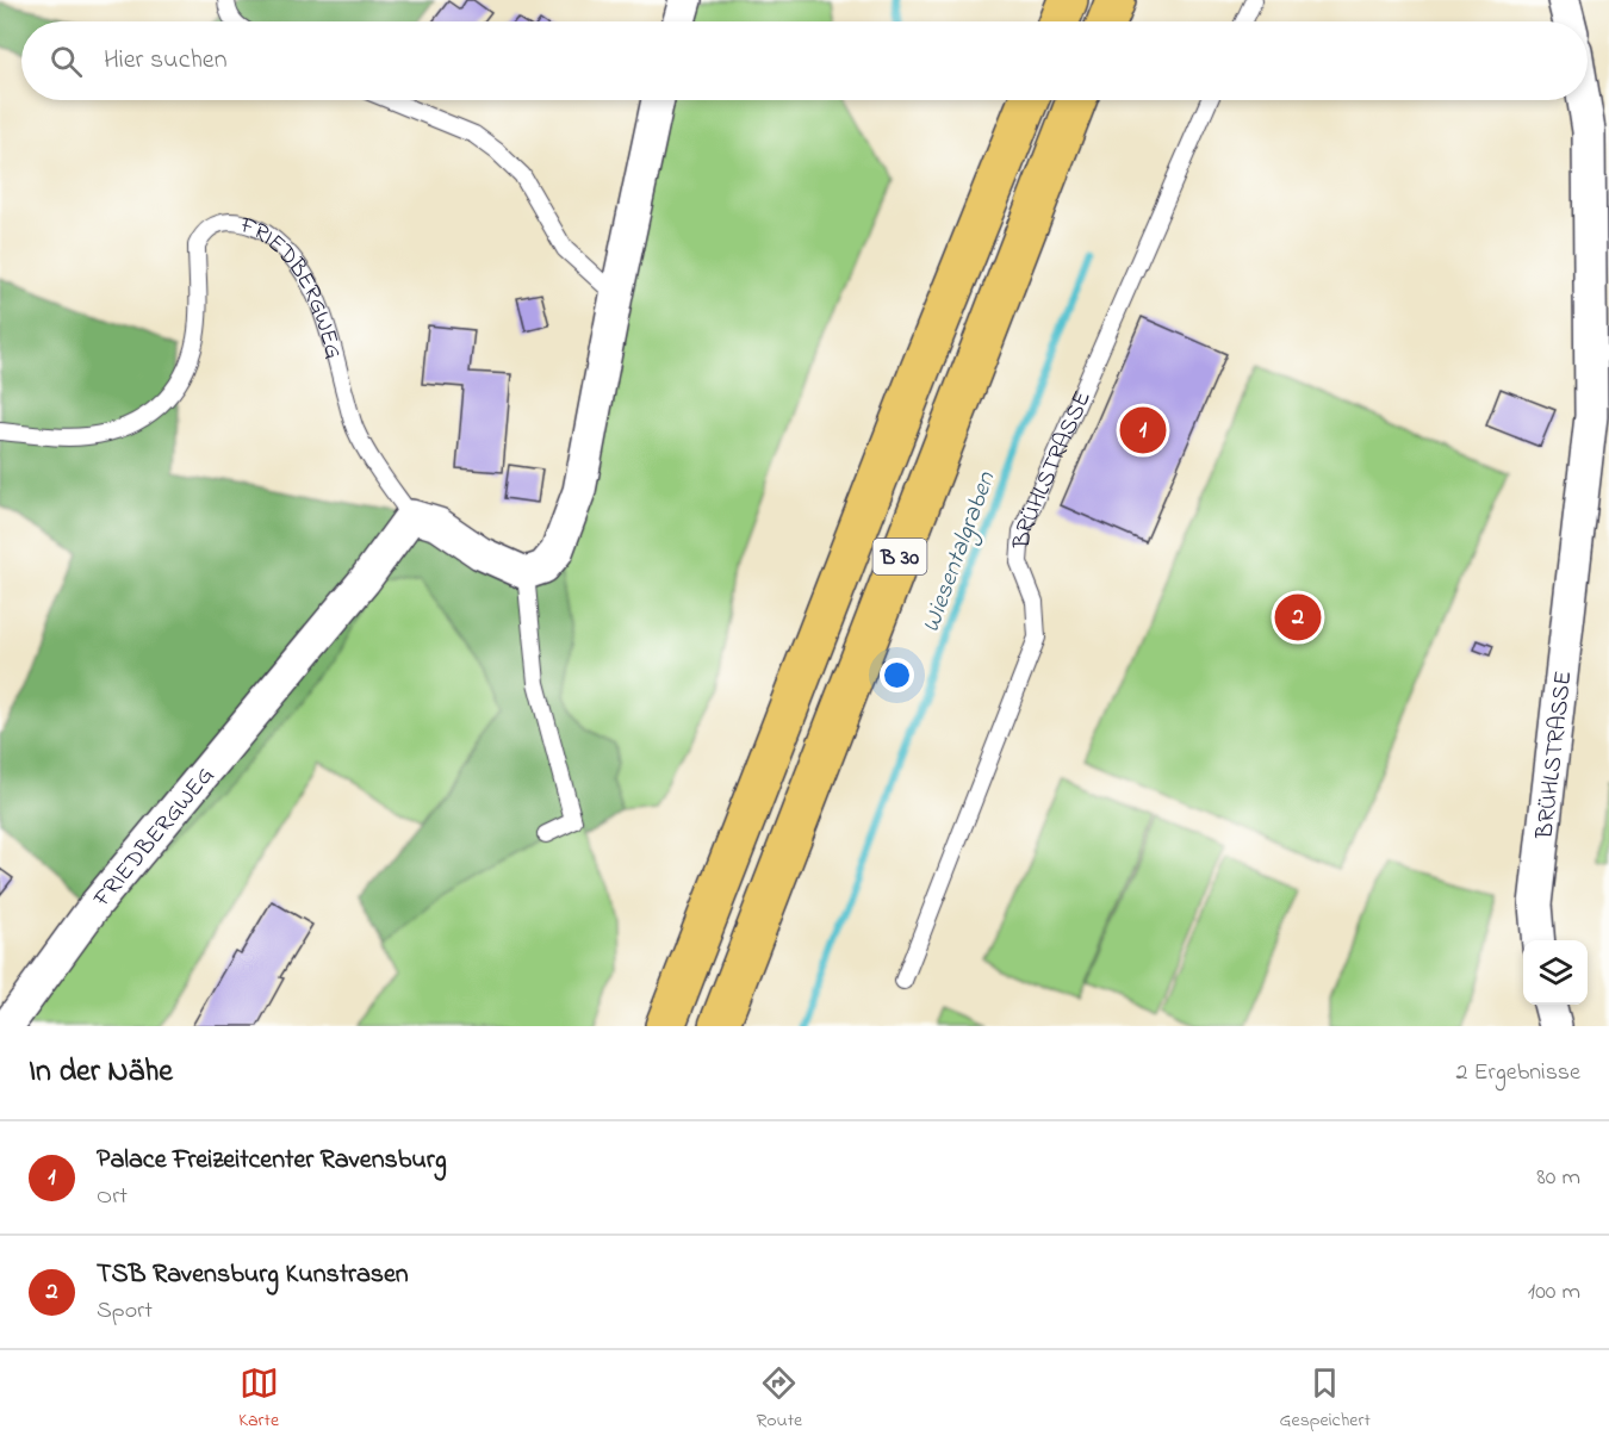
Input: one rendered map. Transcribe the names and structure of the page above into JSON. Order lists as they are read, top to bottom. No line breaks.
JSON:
{"streets":{"highway":["B 30"],"street":["FRIEDBERGWEG","BRÜHLSTRASSE"]},"water":["Wiesentalgraben"],"page":{"search":"Hier suchen","pins":["1","2"],"heading":["In der Nähe","2 Ergebnisse"],"list":[{"mark":"1","name":"Palace Freizeitcenter Ravensburg","note":"Ort","value":"80 m"},{"mark":"2","name":"TSB Ravensburg Kunstrasen","note":"Sport","value":"100 m"}],"nav":["Karte","Route","Gespeichert"]}}
